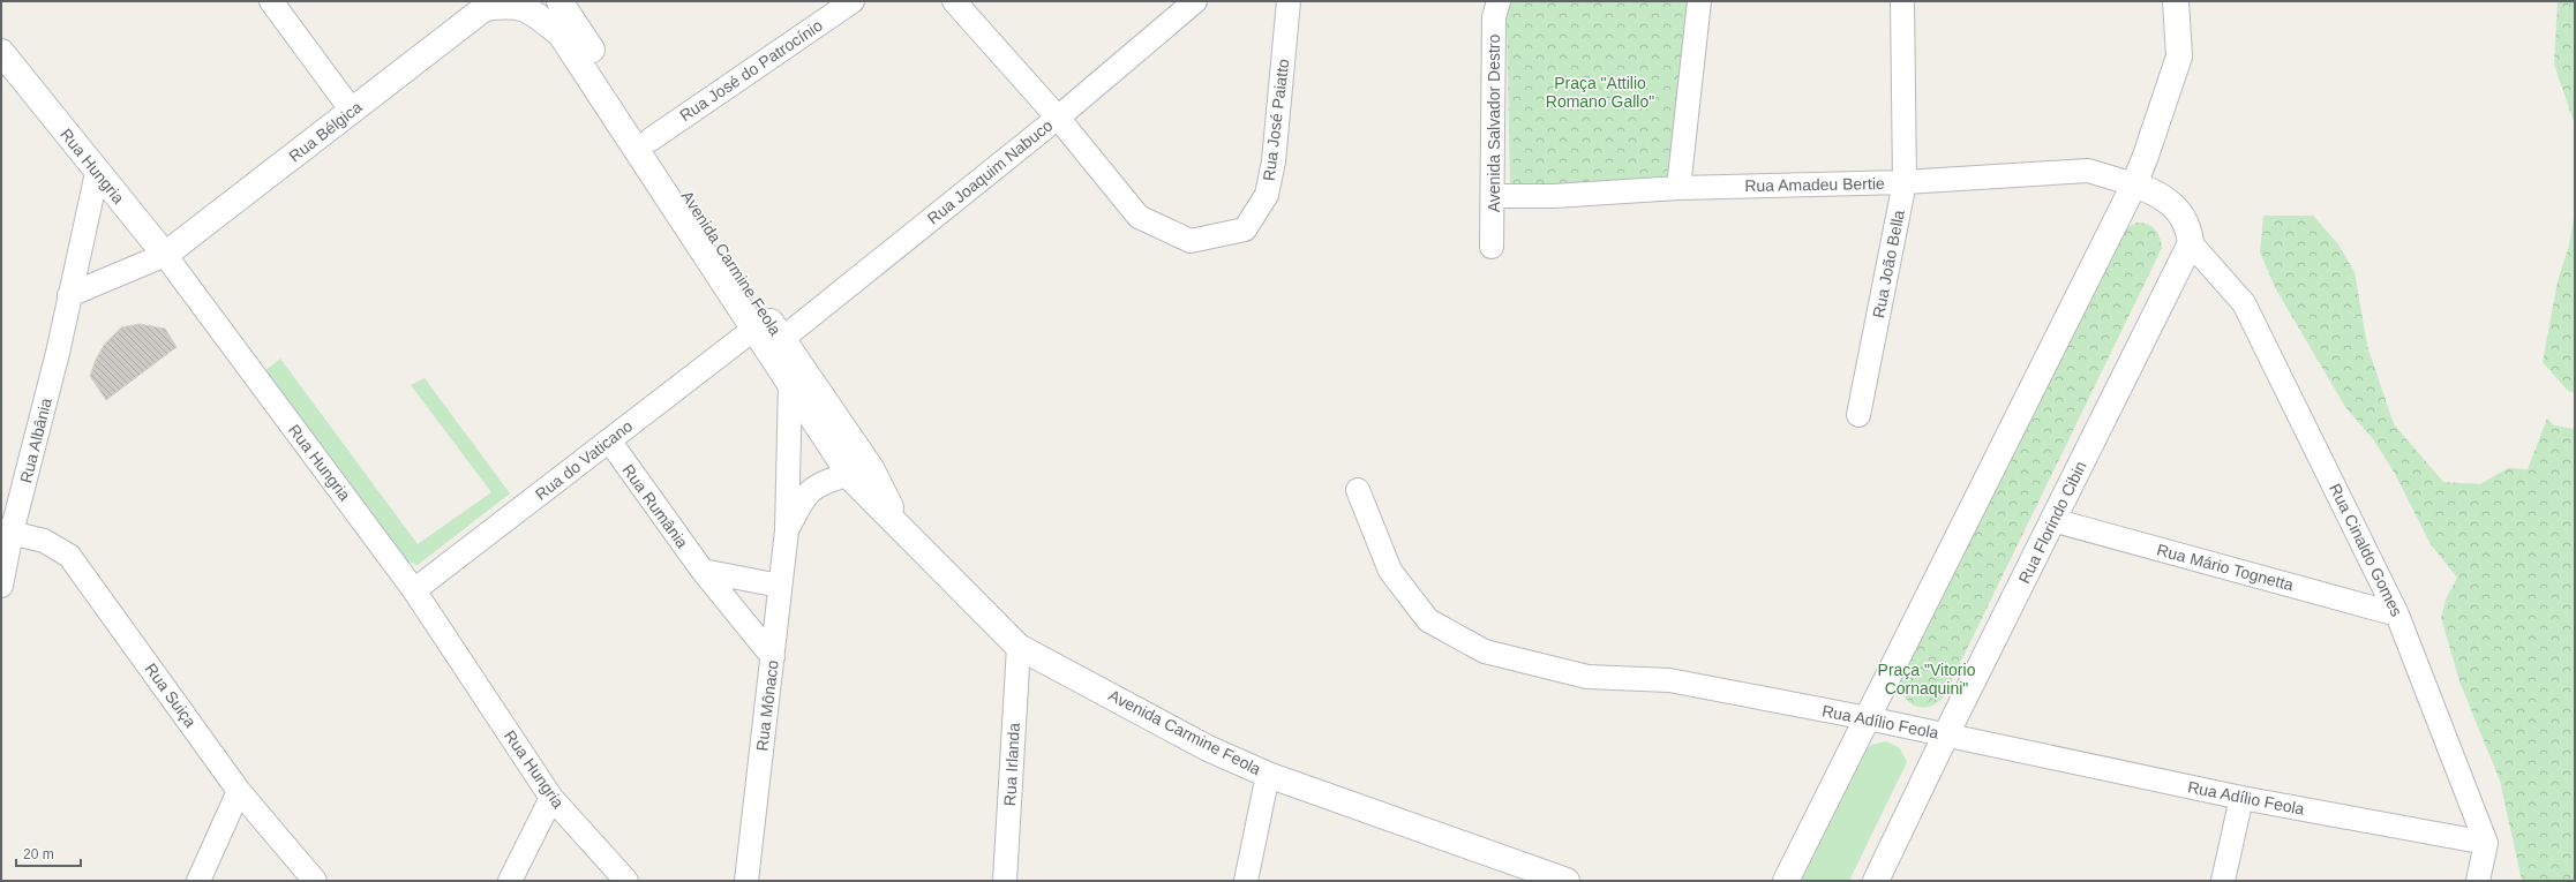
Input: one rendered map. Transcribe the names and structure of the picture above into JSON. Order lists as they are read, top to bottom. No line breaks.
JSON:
{"streets":{"main road":["Rua Bélgica","Rua Hungria","Avenida Carmine Feola","Rua Florindo Cibin"],"street":["Rua José do Patrocínio","Rua José Paiatto","Avenida Salvador Destro","Rua Joaquim Nabuco","Rua Amadeu Bertie","Rua João Bella","Rua Albânia","Rua do Vaticano","Rua Rumânia","Rua Cinaldo Gomes","Rua Mário Tognetta","Rua Suiça","Rua Mônaco","Rua Adílio Feola","Rua Irlanda"]},"crossings":[["Rua José do Patrocínio","Avenida Carmine Feola"],["Rua José Paiatto","Rua Joaquim Nabuco"],["Avenida Salvador Destro","Rua Amadeu Bertie"],["Rua Bélgica","Rua Hungria"],["Rua Bélgica","Avenida Carmine Feola"],["Rua Hungria","Rua Albânia"],["Rua Hungria","Rua do Vaticano"],["Rua Joaquim Nabuco","Avenida Carmine Feola"],["Rua Amadeu Bertie","Rua João Bella"],["Avenida Carmine Feola","Rua do Vaticano"],["Avenida Carmine Feola","Rua Mônaco"],["Avenida Carmine Feola","Rua Irlanda"],["Rua Albânia","Rua Suiça"],["Rua do Vaticano","Rua Rumânia"],["Rua Rumânia","Rua Mônaco"],["Rua Florindo Cibin","Rua Cinaldo Gomes"],["Rua Florindo Cibin","Rua Mário Tognetta"],["Rua Florindo Cibin","Rua Adílio Feola"],["Rua Cinaldo Gomes","Rua Mário Tognetta"],["Rua Cinaldo Gomes","Rua Adílio Feola"]],"parks":["Praça \"Attilio Romano Gallo\"","Praça \"Vitorio Cornaquini\""],"scale_bar":"20 m"}
